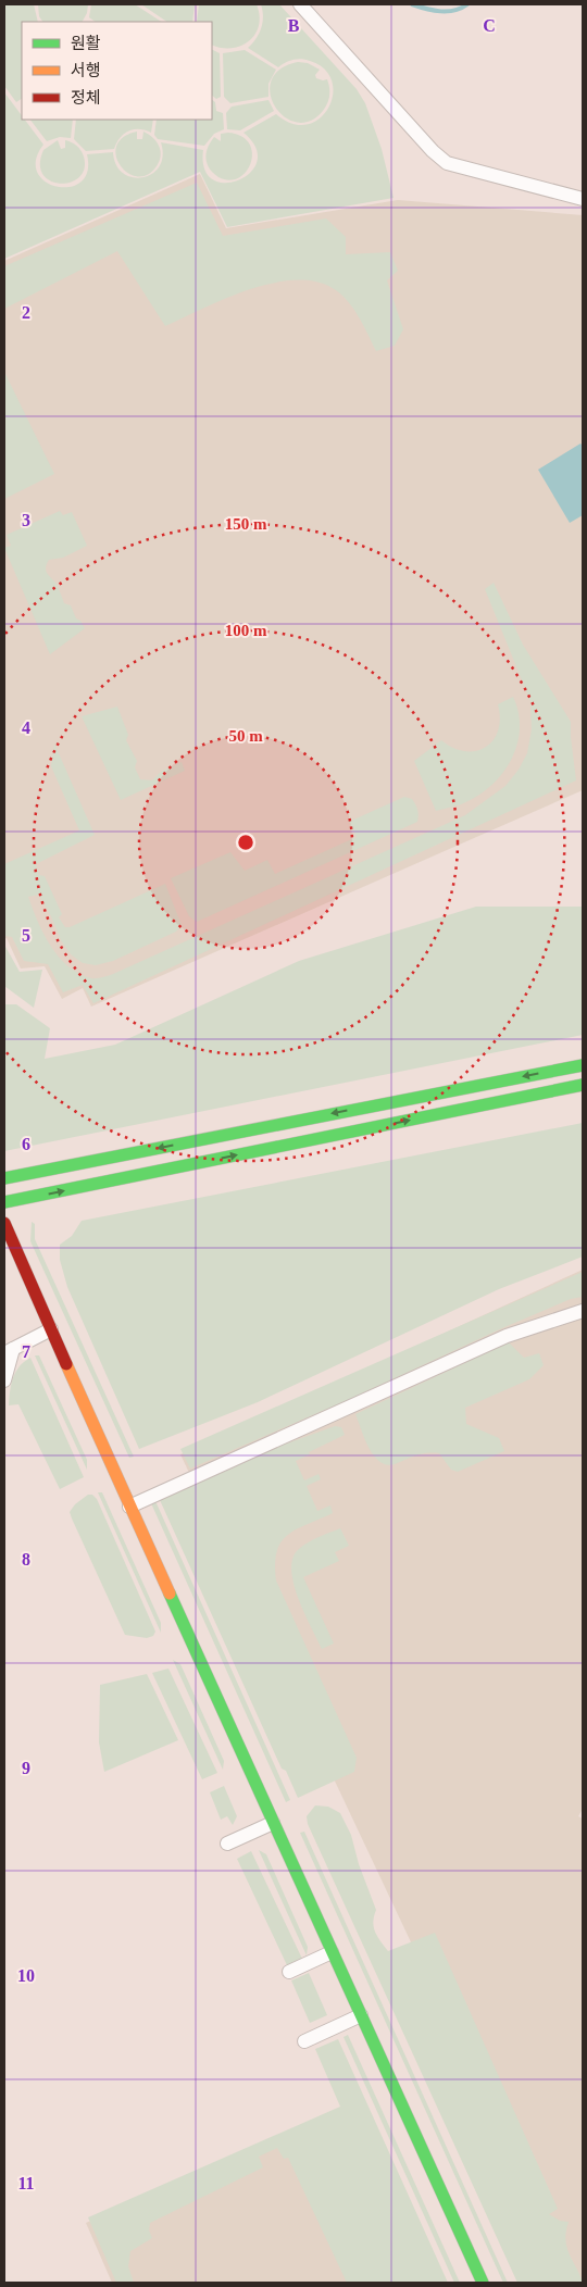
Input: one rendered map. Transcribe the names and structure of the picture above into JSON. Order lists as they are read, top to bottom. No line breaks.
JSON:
{"legend":["원활","서행","정체"],"grid":{"columns":["B","C"],"rows":["2","3","4","5","6","7","8","9","10","11"]},"rings":["150 m","100 m","50 m"]}
